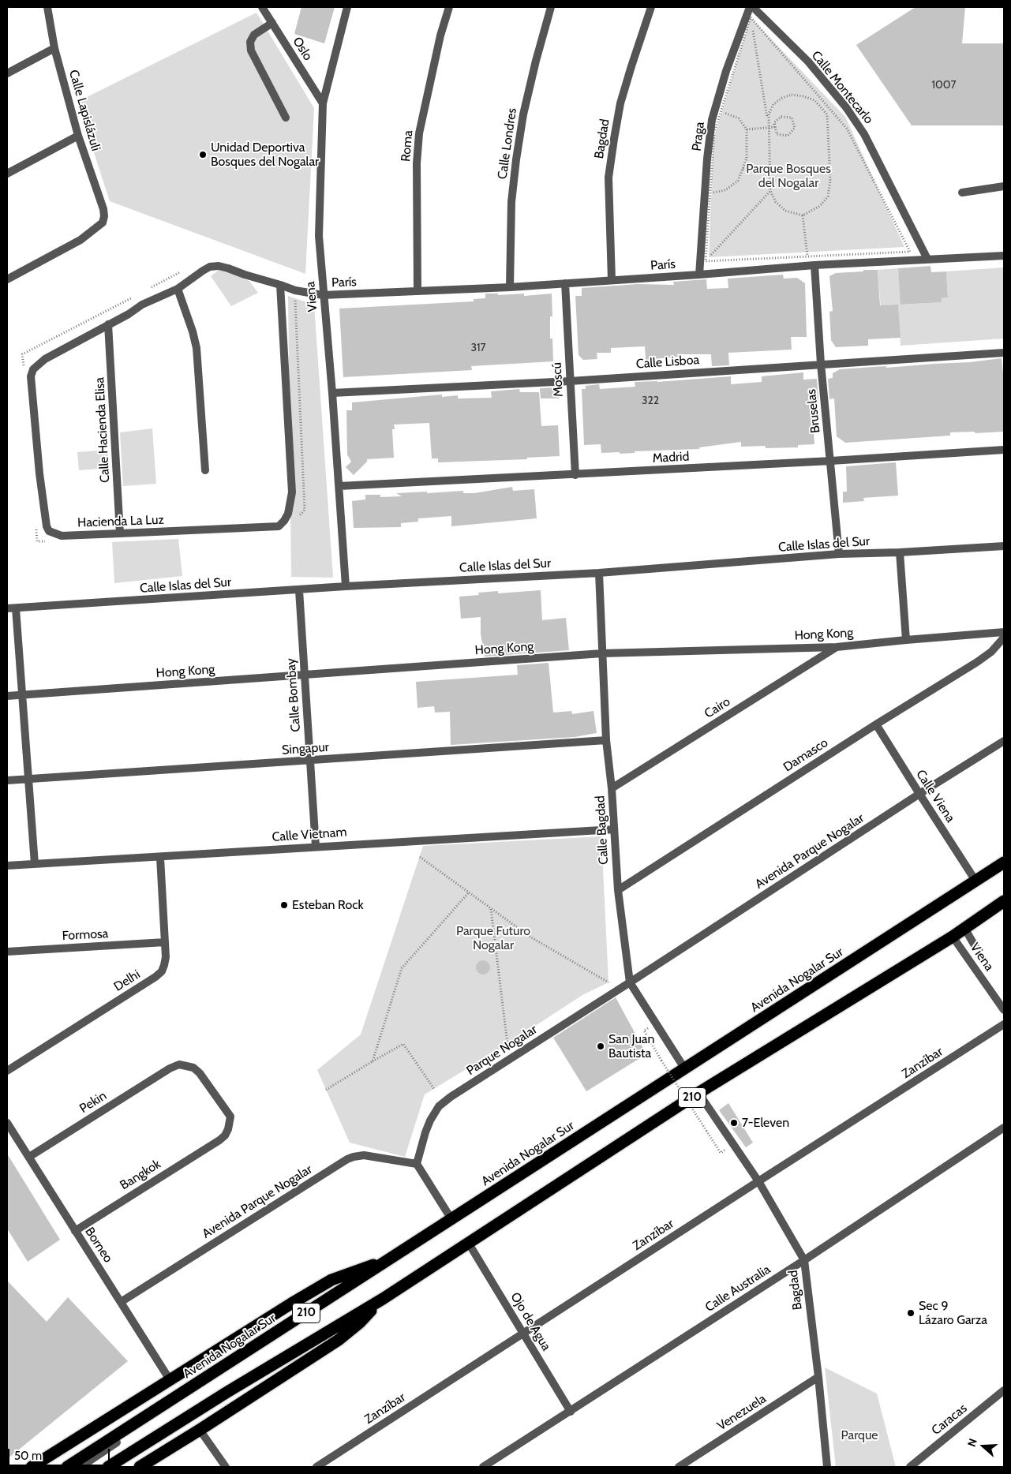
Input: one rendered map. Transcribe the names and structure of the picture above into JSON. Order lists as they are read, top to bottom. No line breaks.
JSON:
{"streets":{"highway":["Avenida Nogalar Sur","210"],"street":["Oslo","Calle Montecarlo","Calle Lapislázuli","Praga","Bagdad","Calle Londres","Roma","París","Viena","Calle Lisboa","Moscú","Bruselas","Calle Hacienda Elisa","Madrid","Hacienda La Luz","Calle Islas del Sur","Hong Kong","Calle Bombay","Cairo","Singapur","Damasco","Calle Viena","Calle Bagdad","Calle Vietnam","Avenida Parque Nogalar","Formosa","Delhi","Parque Nogalar","Zanzíbar","Pekin","Bangkok","Borneo","Calle Australia","Ojo de Agua","Venezuela","Caracas"]},"crossings":[["Oslo","Viena"],["Calle Montecarlo","Praga"],["Calle Montecarlo","París"],["Praga","París"],["Bagdad","París"],["Bagdad","Zanzíbar"],["Bagdad","210"],["Bagdad","Calle Australia"],["Bagdad","Venezuela"],["Calle Londres","París"],["Roma","París"],["París","Viena"],["París","Moscú"],["París","Bruselas"],["París","Hacienda La Luz"],["Viena","Calle Lisboa"],["Viena","Madrid"],["Viena","Hacienda La Luz"],["Viena","Calle Islas del Sur"],["Viena","210"],["Calle Lisboa","Moscú"],["Calle Lisboa","Bruselas"],["Moscú","Madrid"],["Bruselas","Madrid"],["Bruselas","Calle Islas del Sur"],["Calle Hacienda Elisa","Hacienda La Luz"],["Calle Islas del Sur","Calle Bombay"],["Calle Islas del Sur","Calle Bagdad"],["Hong Kong","Calle Bombay"],["Hong Kong","Cairo"],["Hong Kong","Calle Bagdad"],["Calle Bombay","Singapur"],["Calle Bombay","Calle Vietnam"],["Cairo","Calle Bagdad"],["Singapur","Calle Bagdad"],["Damasco","Calle Viena"],["Damasco","Calle Bagdad"],["Calle Viena","Avenida Parque Nogalar"],["Calle Viena","Avenida Nogalar Sur"],["Calle Bagdad","Calle Vietnam"],["Calle Bagdad","Avenida Parque Nogalar"],["Calle Bagdad","Avenida Nogalar Sur"],["Calle Bagdad","Parque Nogalar"],["Calle Vietnam","Delhi"],["Avenida Parque Nogalar","Parque Nogalar"],["Avenida Parque Nogalar","Borneo"],["Formosa","Delhi"],["Zanzíbar","Ojo de Agua"],["210","Ojo de Agua"],["Pekin","Bangkok"],["Pekin","Borneo"],["Bangkok","Borneo"],["Calle Australia","Ojo de Agua"]],"parks":["Parque Bosques del Nogalar","Parque Futuro Nogalar","Parque"],"places":["Unidad Deportiva Bosques del Nogalar","Esteban Rock","San Juan Bautista","7-Eleven","Sec 9 Lázaro Garza"],"house_numbers":["1007","317","322"],"scale_bar":"50 m","north":"left"}
